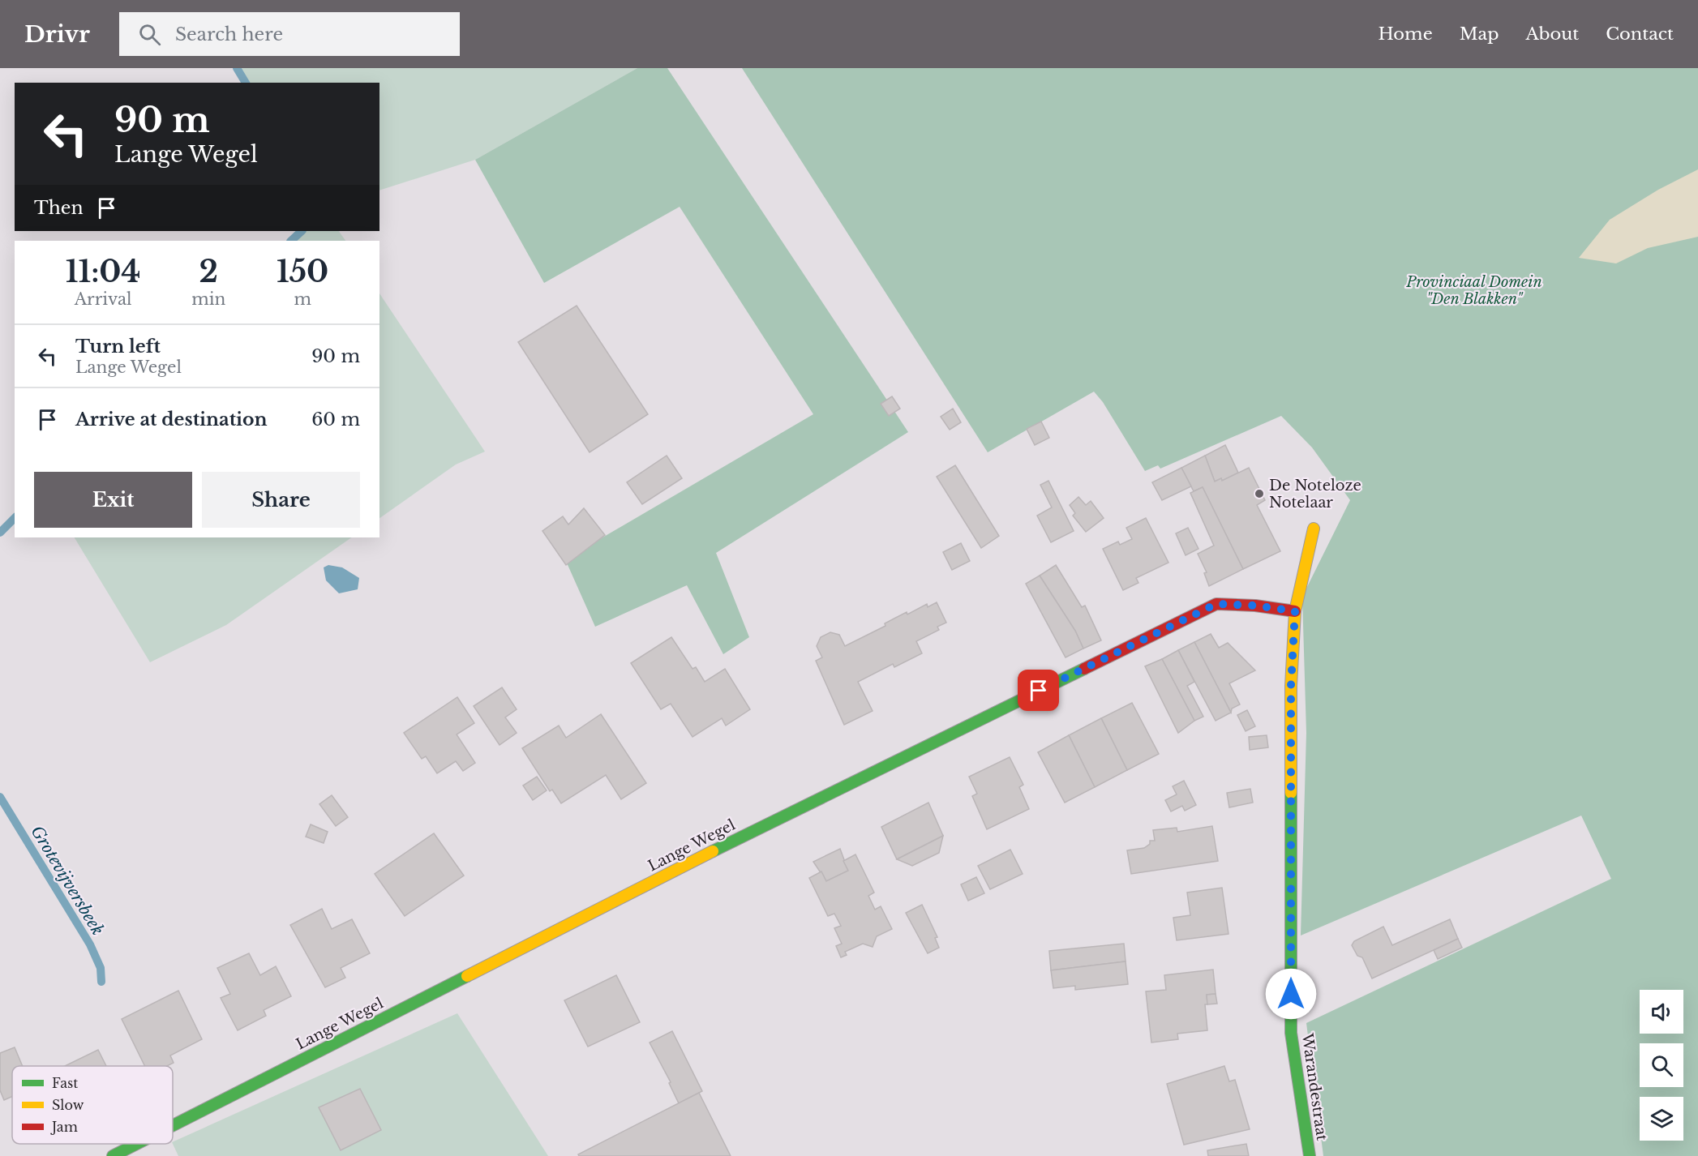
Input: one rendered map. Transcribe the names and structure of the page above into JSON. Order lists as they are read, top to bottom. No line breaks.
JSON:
{"streets":{"street":["Lange Wegel","Warandestraat"]},"crossings":[["Lange Wegel","Warandestraat"]],"water":["Grotevijversbeek"],"parks":["Provinciaal Domein \"Den Blakken\""],"places":["De Noteloze Notelaar"],"legend":["Fast","Slow","Jam"],"page":{"header":"Drivr","search":"Search here","nav":["Home","Map","About","Contact"],"turn":["90 m","Lange Wegel"],"then":"Then","eta":["11:04","Arrival","2","min","150","m"],"list":[{"name":"Turn left","note":"Lange Wegel","value":"90 m"},{"name":"Arrive at destination","value":"60 m"}],"buttons":["Exit","Share"]}}
